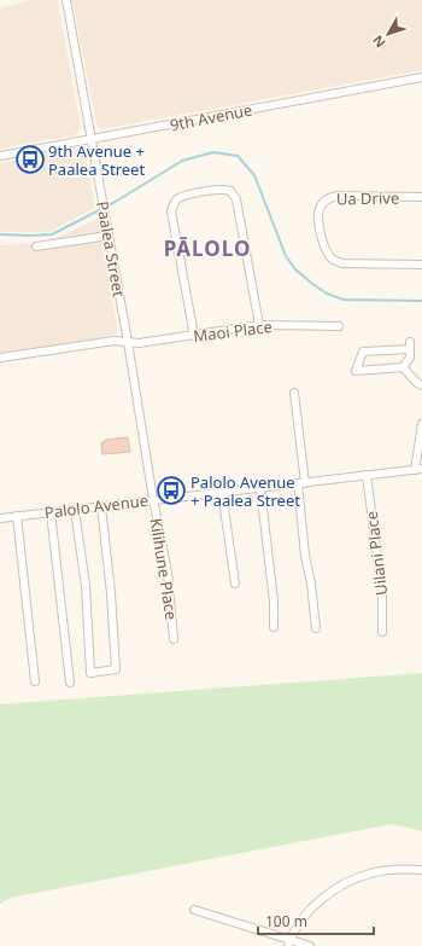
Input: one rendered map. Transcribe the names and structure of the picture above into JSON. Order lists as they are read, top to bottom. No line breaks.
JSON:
{"streets":{"street":["9th Avenue","Ua Drive","Paalea Street","Maoi Place","Palolo Avenue","Uilani Place","Kilihune Place"]},"crossings":[["9th Avenue","Paalea Street"],["Paalea Street","Maoi Place"],["Paalea Street","Palolo Avenue"],["Paalea Street","Kilihune Place"],["Palolo Avenue","Uilani Place"],["Palolo Avenue","Kilihune Place"]],"districts":["PĀLOLO"],"places":{"bus stop":["9th Avenue + Paalea Street","Palolo Avenue + Paalea Street"]},"scale_bar":"100 m","north":"bottom left"}
